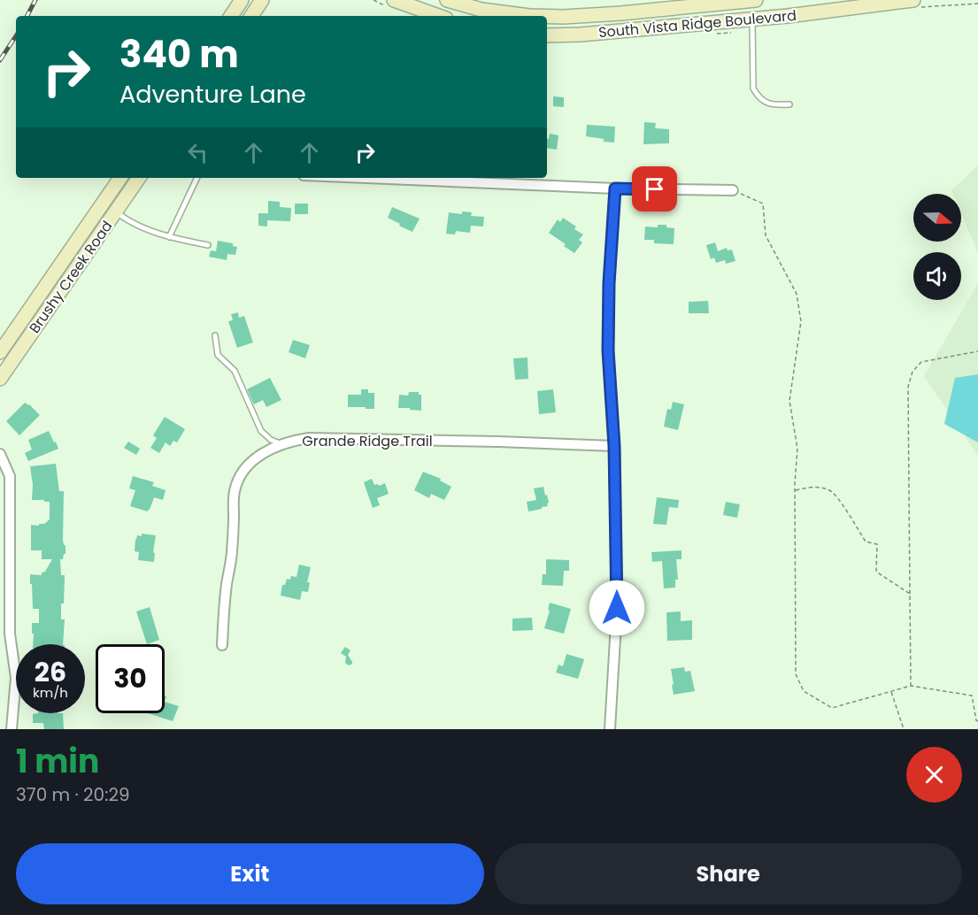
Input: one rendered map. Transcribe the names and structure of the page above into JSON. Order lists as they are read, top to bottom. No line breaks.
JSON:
{"streets":{"street":["South Vista Ridge Boulevard","Brushy Creek Road","Grande Ridge Trail"]},"north":"right","page":{"turn":["340 m","Adventure Lane"],"speed":"26 km/h","limit":"30","heading":["1 min","370 m · 20:29"],"buttons":["Exit","Share"]}}
